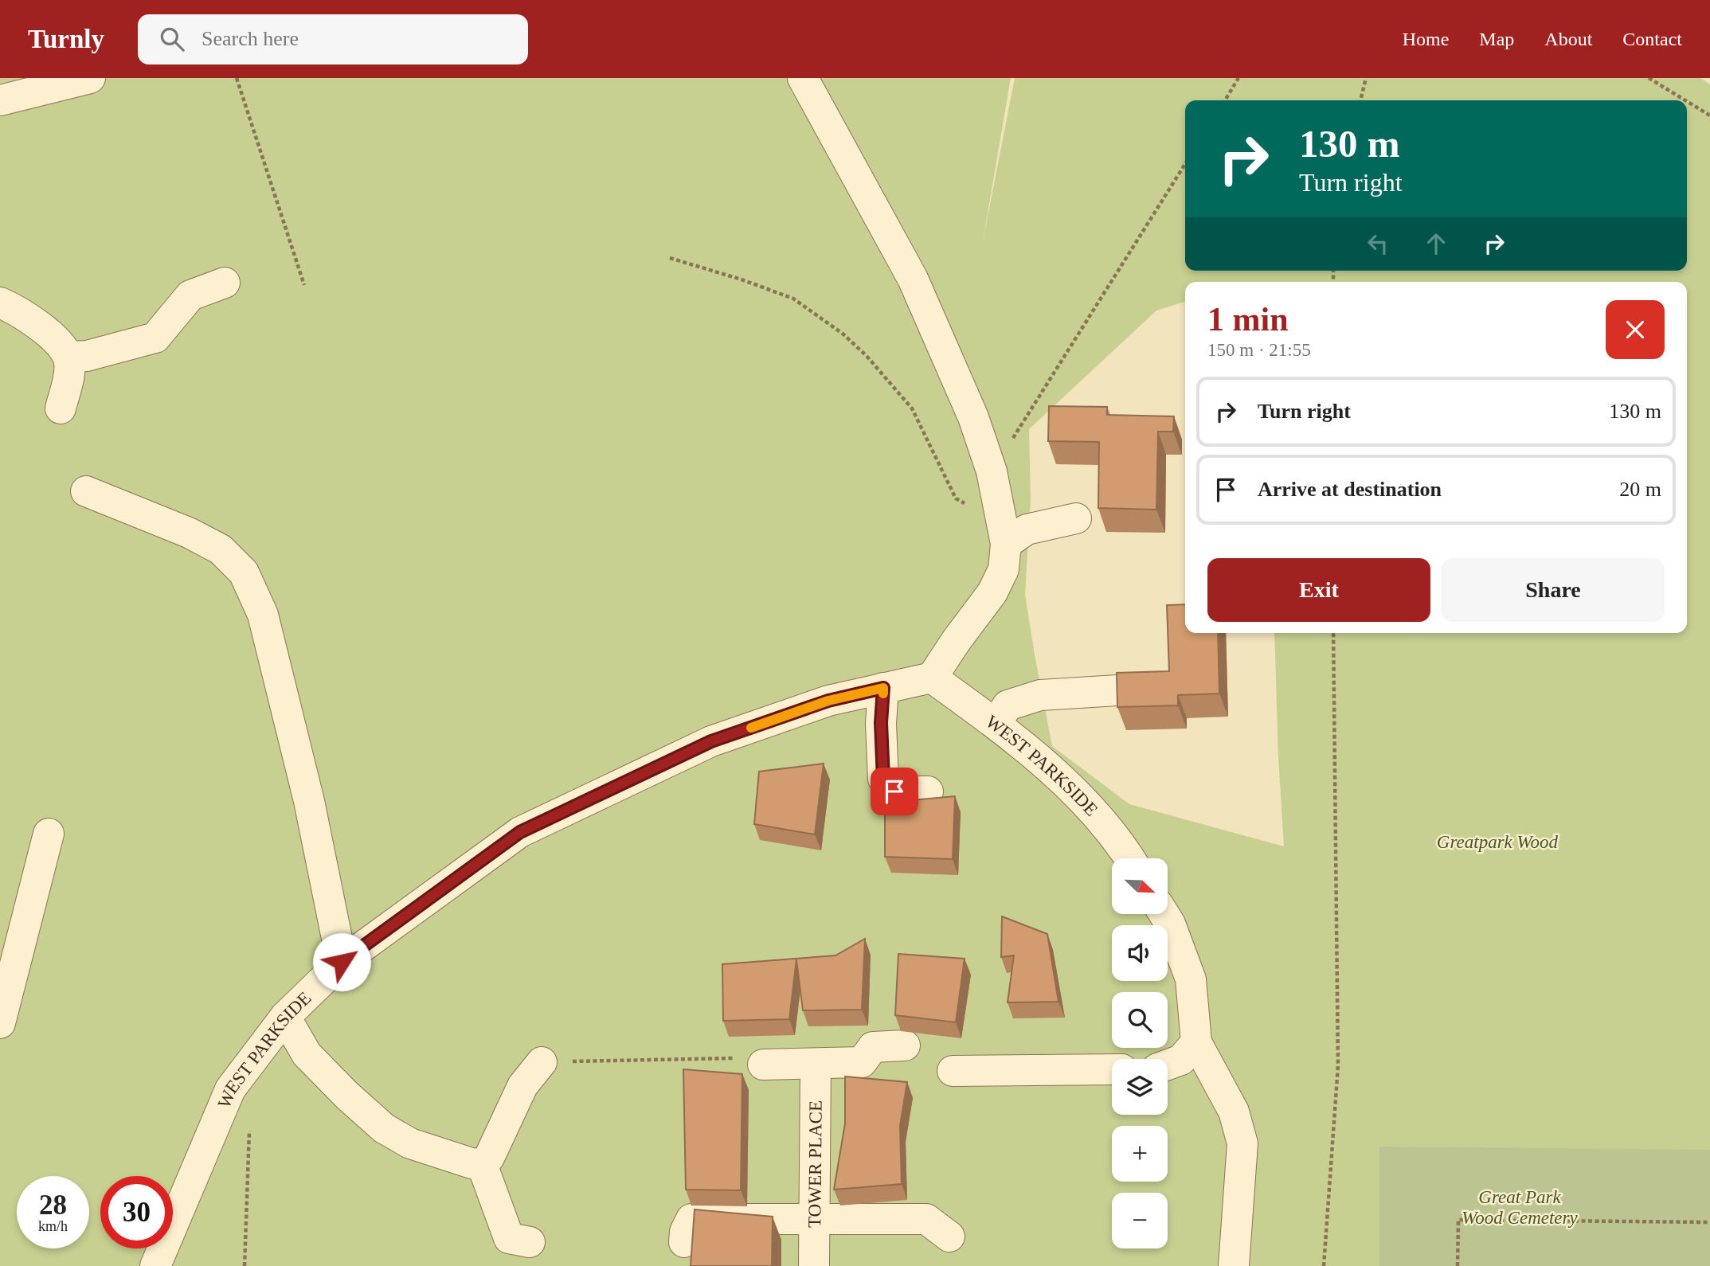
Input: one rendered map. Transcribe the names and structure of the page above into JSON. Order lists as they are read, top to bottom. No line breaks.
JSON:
{"streets":{"street":["WEST PARKSIDE","TOWER PLACE"]},"parks":["Greatpark Wood","Great Park Wood Cemetery"],"north":"bottom right","page":{"header":"Turnly","search":"Search here","nav":["Home","Map","About","Contact"],"turn":["130 m","Turn right"],"heading":["1 min","150 m · 21:55"],"list":[{"name":"Turn right","value":"130 m"},{"name":"Arrive at destination","value":"20 m"}],"buttons":["Exit","Share"],"map_buttons":["+","−"],"speed":"28 km/h","limit":"30"}}
